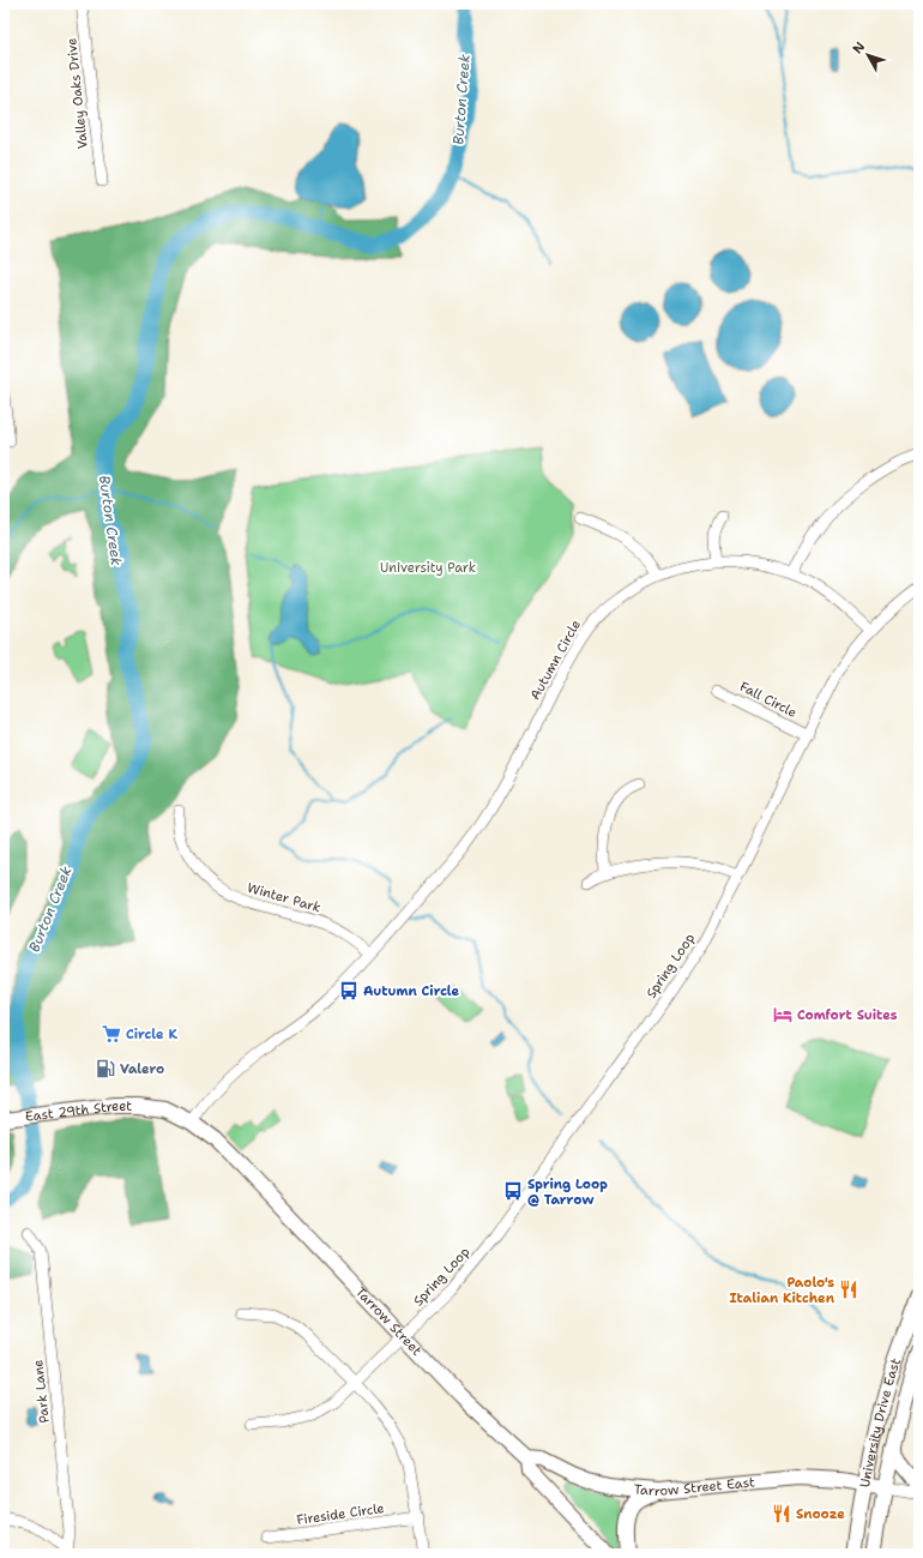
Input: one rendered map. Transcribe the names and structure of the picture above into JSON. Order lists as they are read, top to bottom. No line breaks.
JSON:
{"streets":{"main road":["East 29th Street","Tarrow Street","University Drive East","Tarrow Street East"],"street":["Valley Oaks Drive","Autumn Circle","Fall Circle","Winter Park","Spring Loop","Park Lane","Fireside Circle"]},"crossings":[["Autumn Circle","Winter Park"],["Autumn Circle","Spring Loop"],["Autumn Circle","Tarrow Street"],["Fall Circle","Spring Loop"],["Spring Loop","Tarrow Street"],["East 29th Street","Tarrow Street"],["Tarrow Street","Tarrow Street East"],["University Drive East","Tarrow Street East"]],"water":["Burton Creek"],"parks":["University Park"],"places":{"bus stop":["Autumn Circle","Spring Loop @ Tarrow"],"hotel":["Comfort Suites"],"supermarket":["Circle K"],"fuel station":["Valero"],"restaurant":["Paolo's Italian Kitchen","Snooze"]},"north":"top left"}
